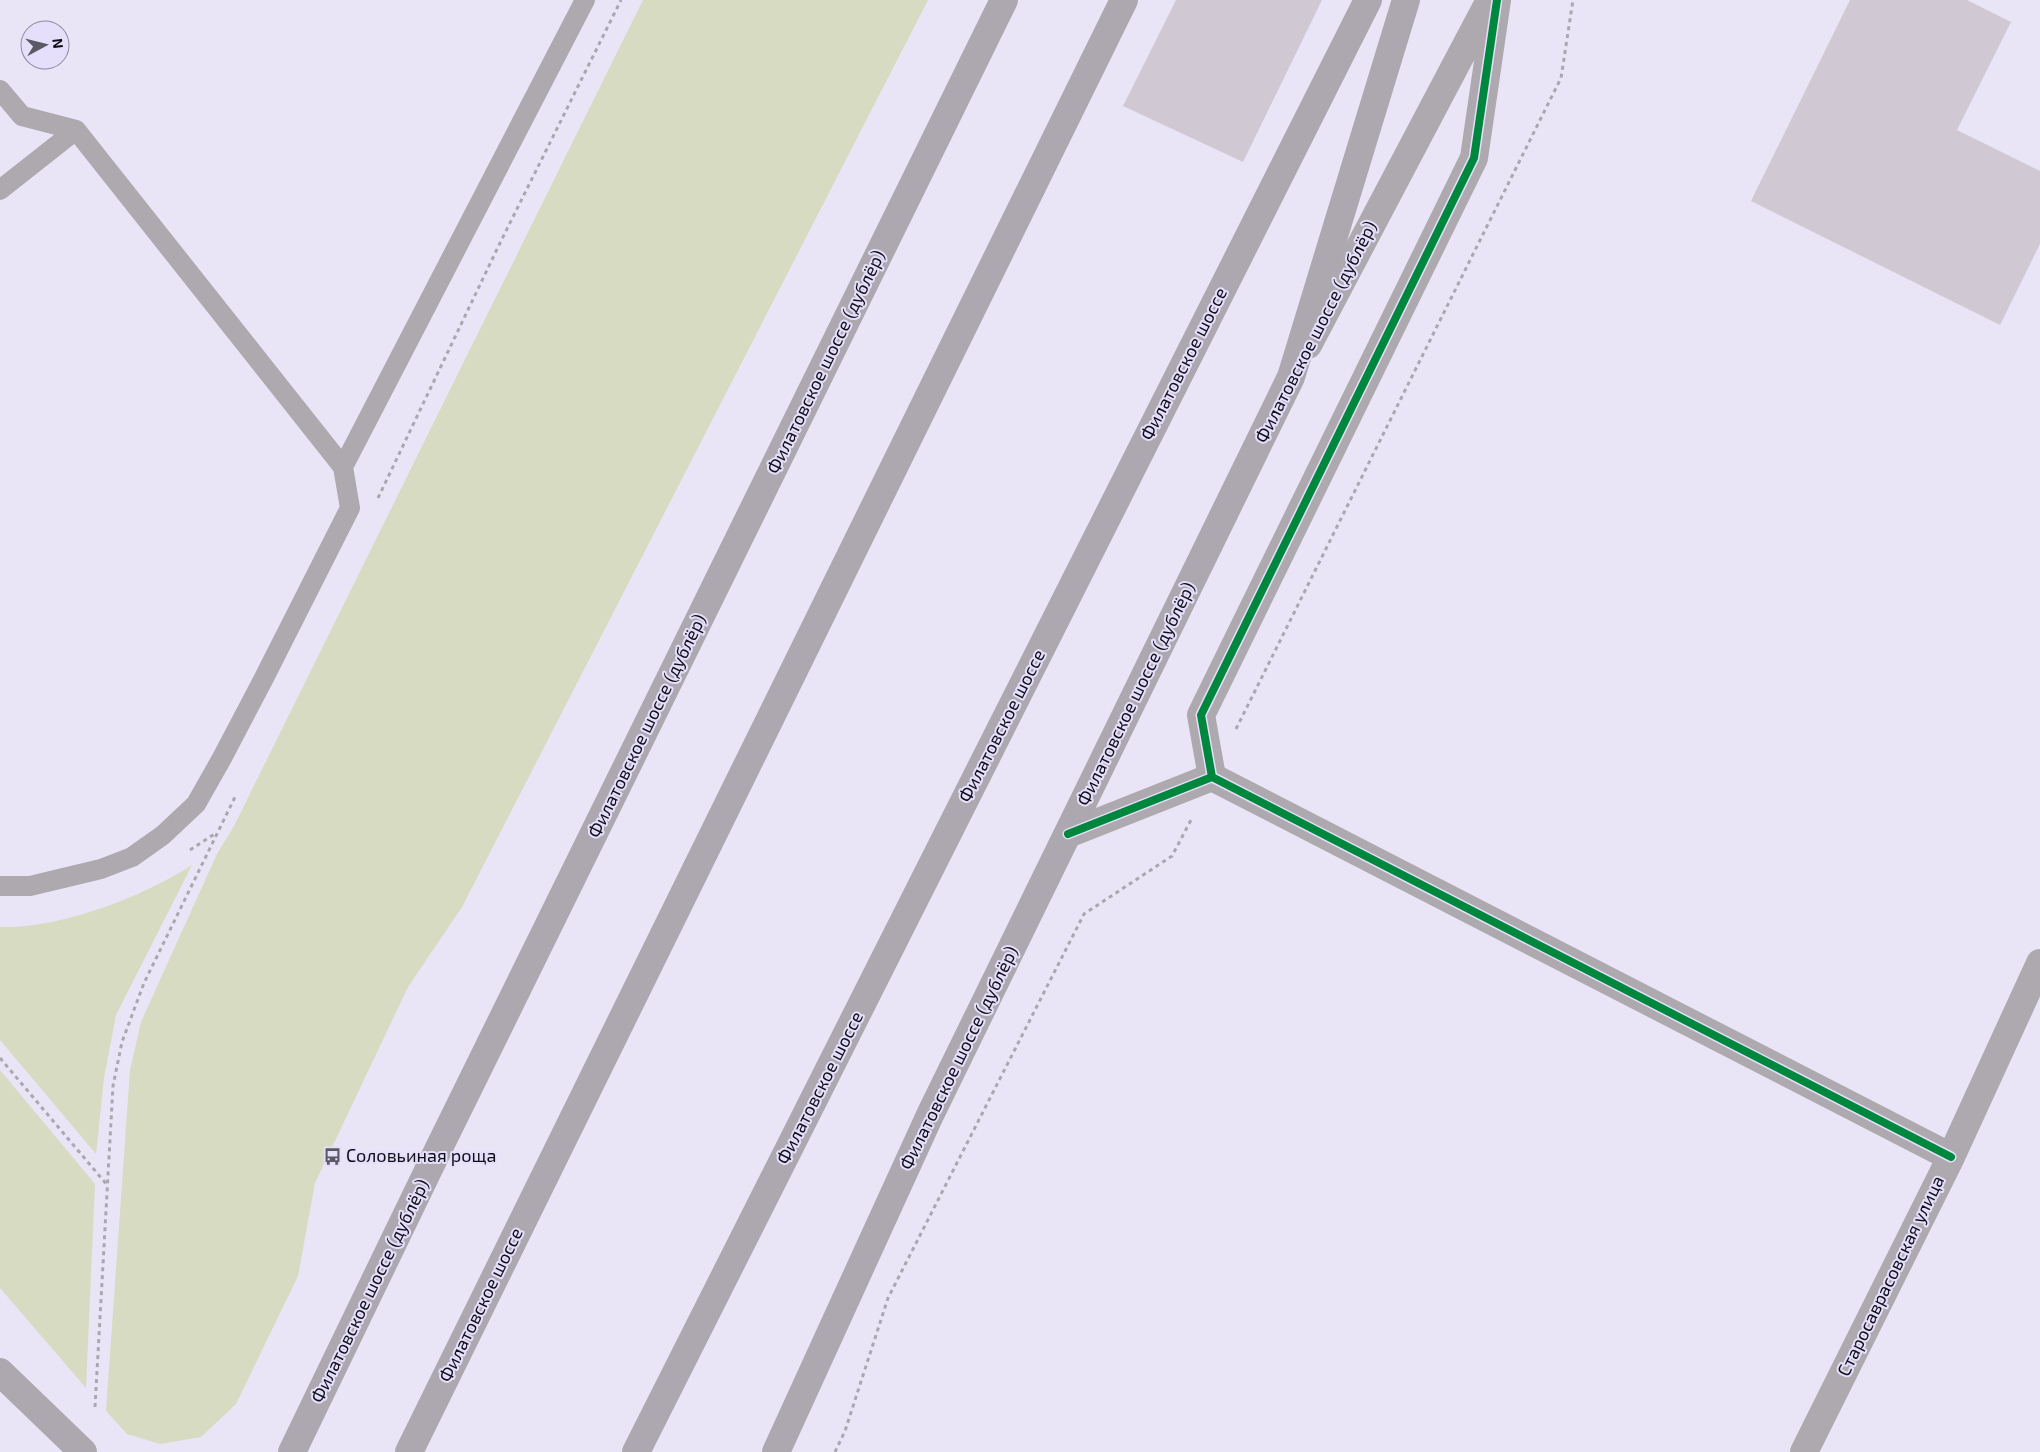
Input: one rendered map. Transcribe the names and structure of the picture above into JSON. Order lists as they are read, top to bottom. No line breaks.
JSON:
{"streets":{"main road":["Филатовское шоссе (дублёр)","Филатовское шоссе"],"street":["Старосаврасовская улица"]},"places":{"bus stop":["Соловьиная роща"]},"north":"right"}
